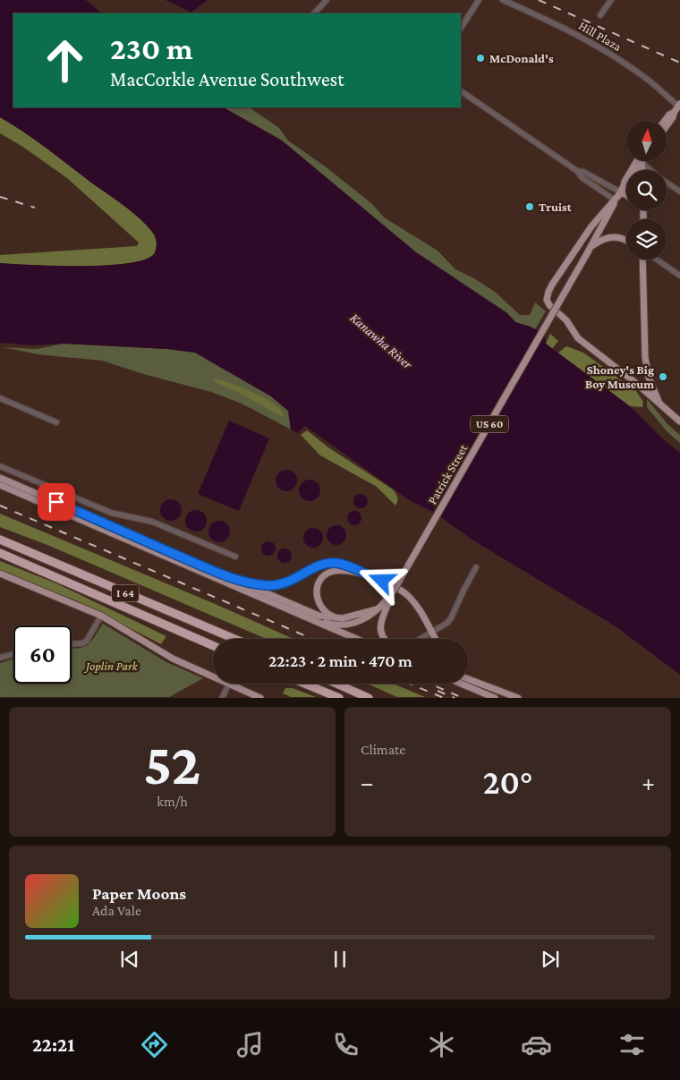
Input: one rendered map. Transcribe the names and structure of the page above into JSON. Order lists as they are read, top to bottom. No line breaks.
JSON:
{"streets":{"highway":["I 64"],"main road":["US 60","Patrick Street"],"street":["Hill Plaza"]},"crossings":[["US 60","Patrick Street"]],"water":["Kanawha River"],"parks":["Joplin Park"],"places":["McDonald's","Truist","Shoney's Big Boy Museum"],"north":"top","page":{"turn":["230 m","MacCorkle Avenue Southwest"],"limit":"60","trip":"22:23 · 2 min · 470 m","tile":[["52","km/h"],"Climate"],"heat":["−","20°","+"],"song":["Paper Moons","Ada Vale"],"tabs":"22:21"}}
